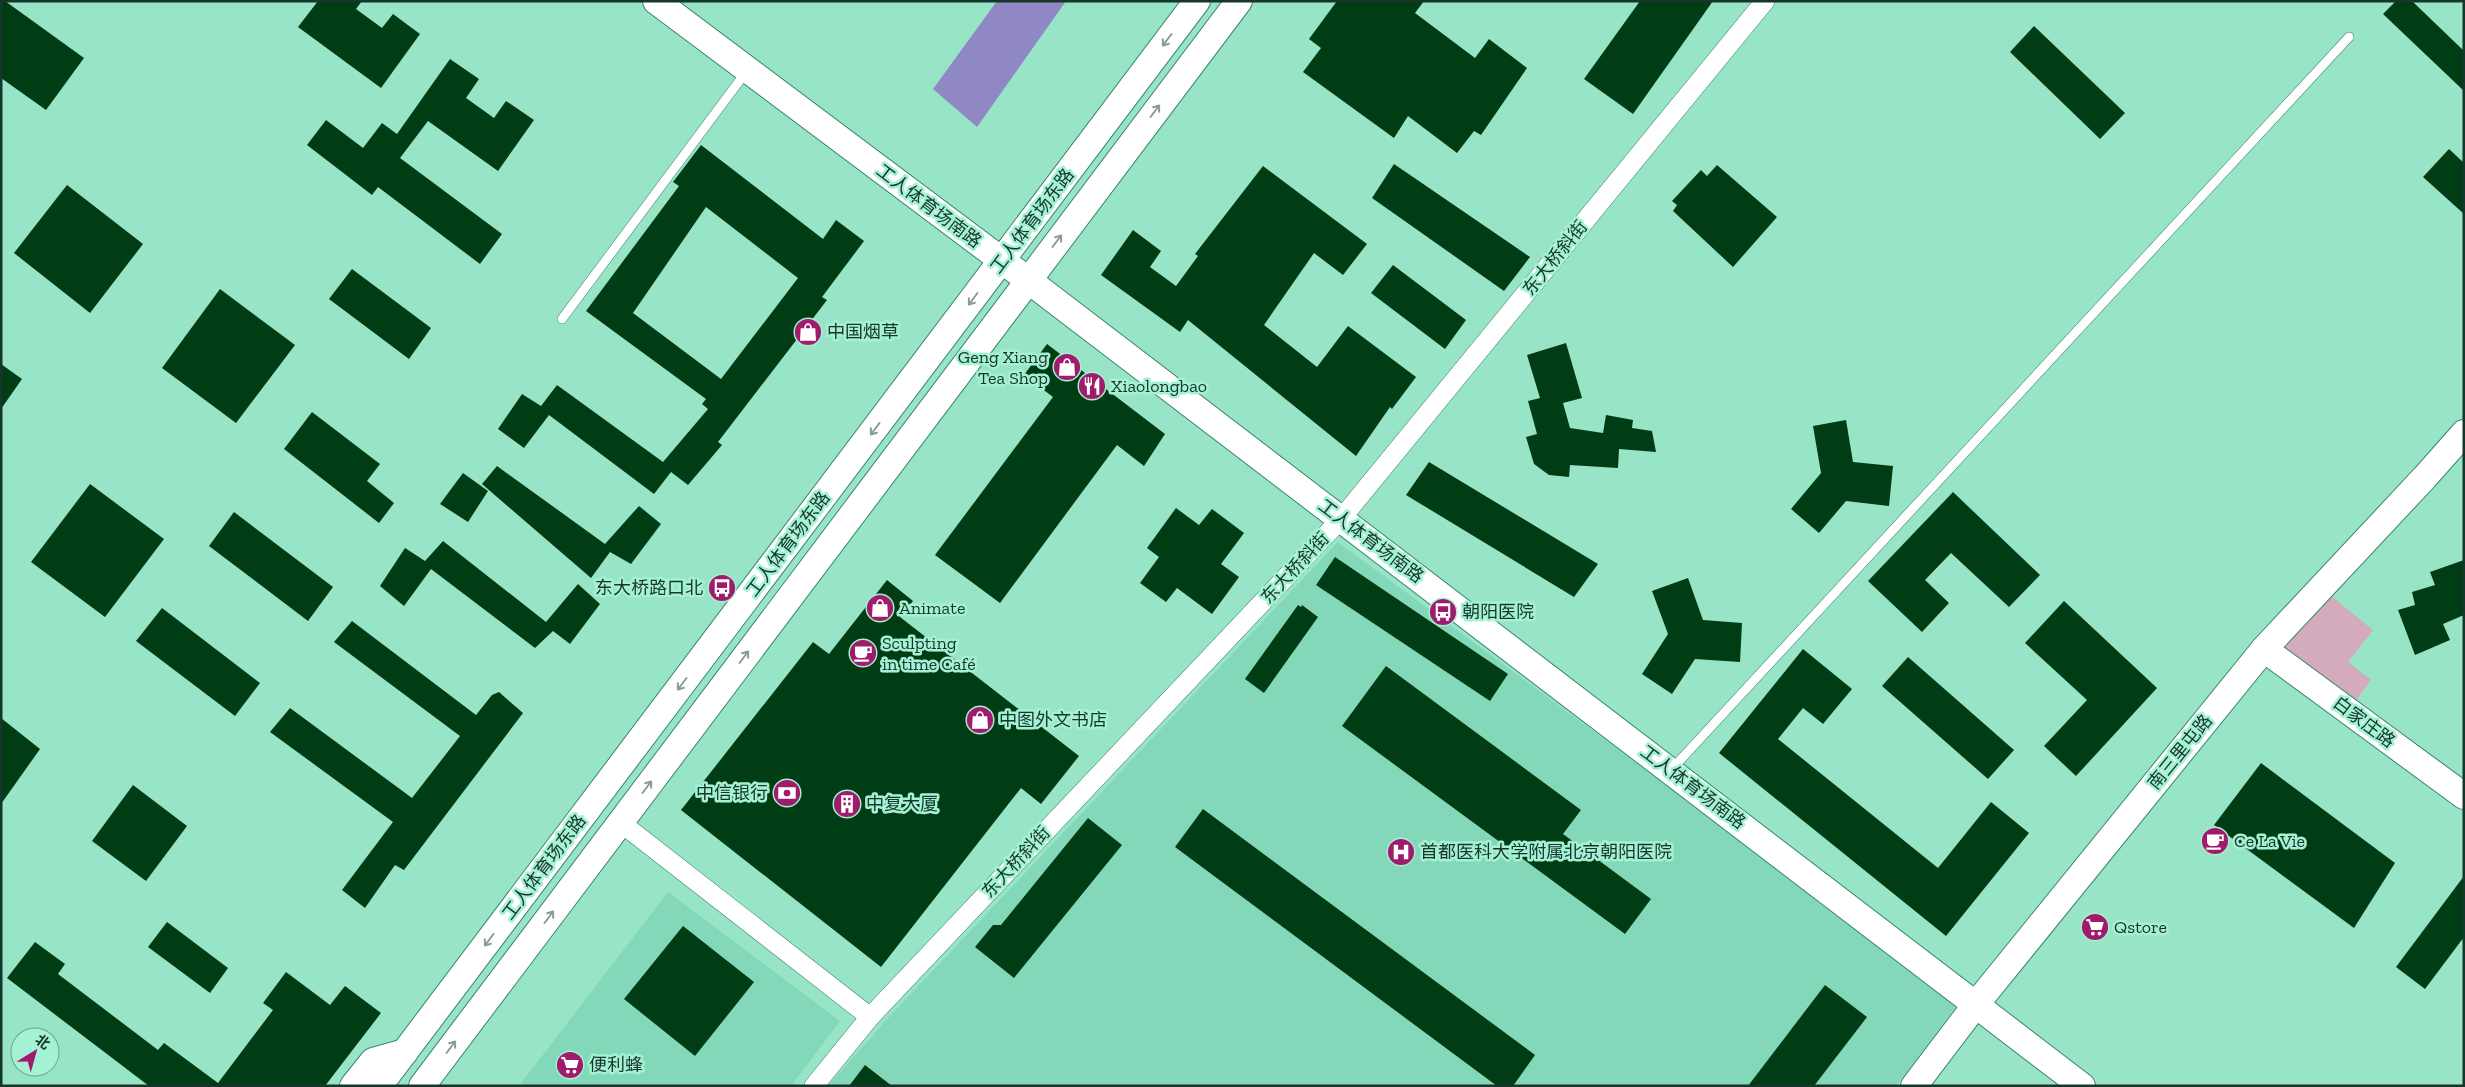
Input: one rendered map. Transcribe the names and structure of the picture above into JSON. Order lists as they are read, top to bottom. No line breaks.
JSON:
{"streets":{"street":["工人体育场南路","工人体育场东路","东大桥斜街","白家庄路","南三里屯路"]},"crossings":[["工人体育场南路","工人体育场东路"],["工人体育场南路","东大桥斜街"],["工人体育场南路","南三里屯路"],["白家庄路","南三里屯路"]],"places":{"shop":["中国烟草","Geng Xiang Tea Shop","Animate","中图外文书店"],"restaurant":["Xiaolongbao"],"bus stop":["东大桥路口北","朝阳医院"],"cafe":["Sculpting in time Café","Ce La Vie"],"bank":["中信银行"],"building":["中复大厦"],"hospital":["首都医科大学附属北京朝阳医院"],"supermarket":["Qstore","便利蜂"]},"north":"top right"}
